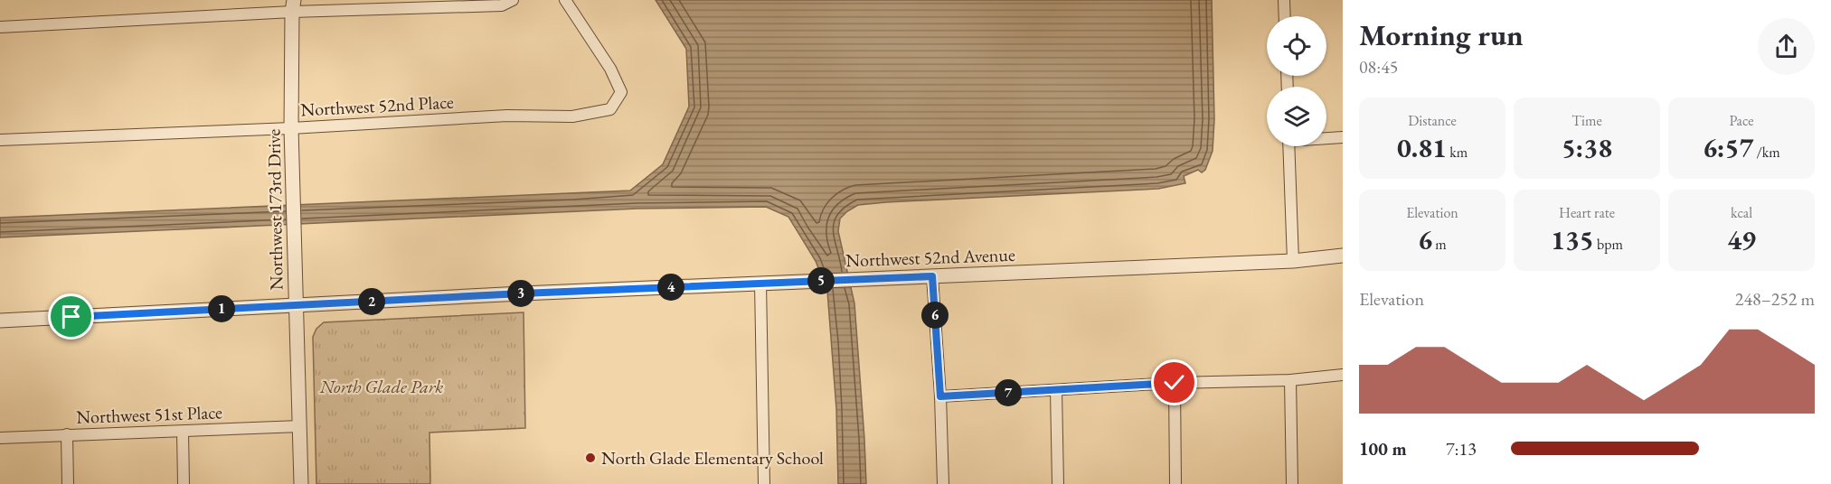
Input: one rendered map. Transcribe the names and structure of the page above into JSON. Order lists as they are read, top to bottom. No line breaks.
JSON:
{"streets":{"street":["Northwest 52nd Place","Northwest 173rd Drive","Northwest 52nd Avenue","Northwest 51st Place"]},"crossings":[["Northwest 52nd Place","Northwest 173rd Drive"],["Northwest 173rd Drive","Northwest 52nd Avenue"],["Northwest 173rd Drive","Northwest 51st Place"]],"parks":["North Glade Park"],"places":["North Glade Elementary School"],"page":{"heading":["Morning run","08:45"],"stats":[["Distance","0.81 km"],["Time","5:38"],["Pace","6:57 /km"],["Elevation","6 m"],["Heart rate","135 bpm"],["kcal","49"]],"pins":["5","4","3","2","1","6","7"],"chart":["Elevation","248–252 m"],"list":[{"name":"100 m","note":"7:13"}]}}
